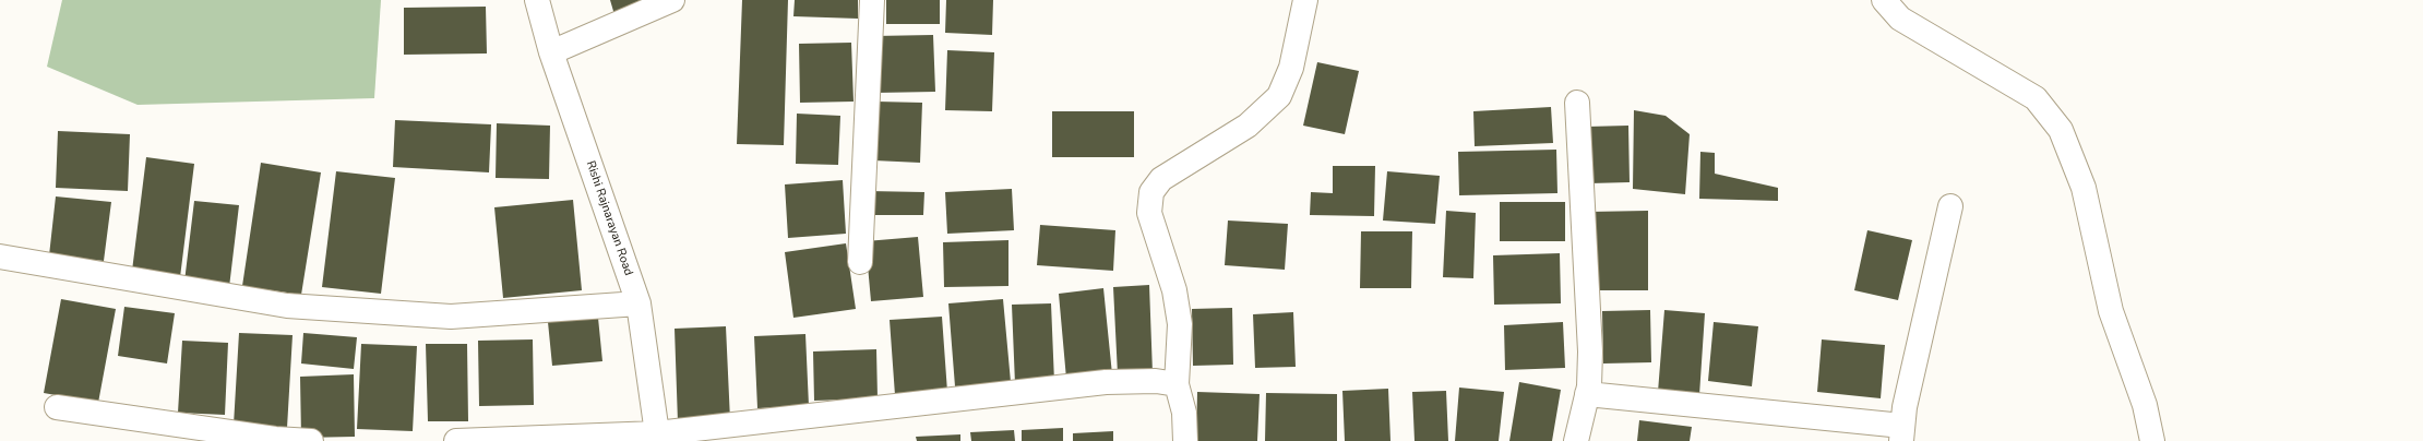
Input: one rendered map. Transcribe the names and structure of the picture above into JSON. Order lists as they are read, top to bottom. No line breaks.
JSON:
{"streets":{"street":["Rishi Rajnarayan Road"]}}
